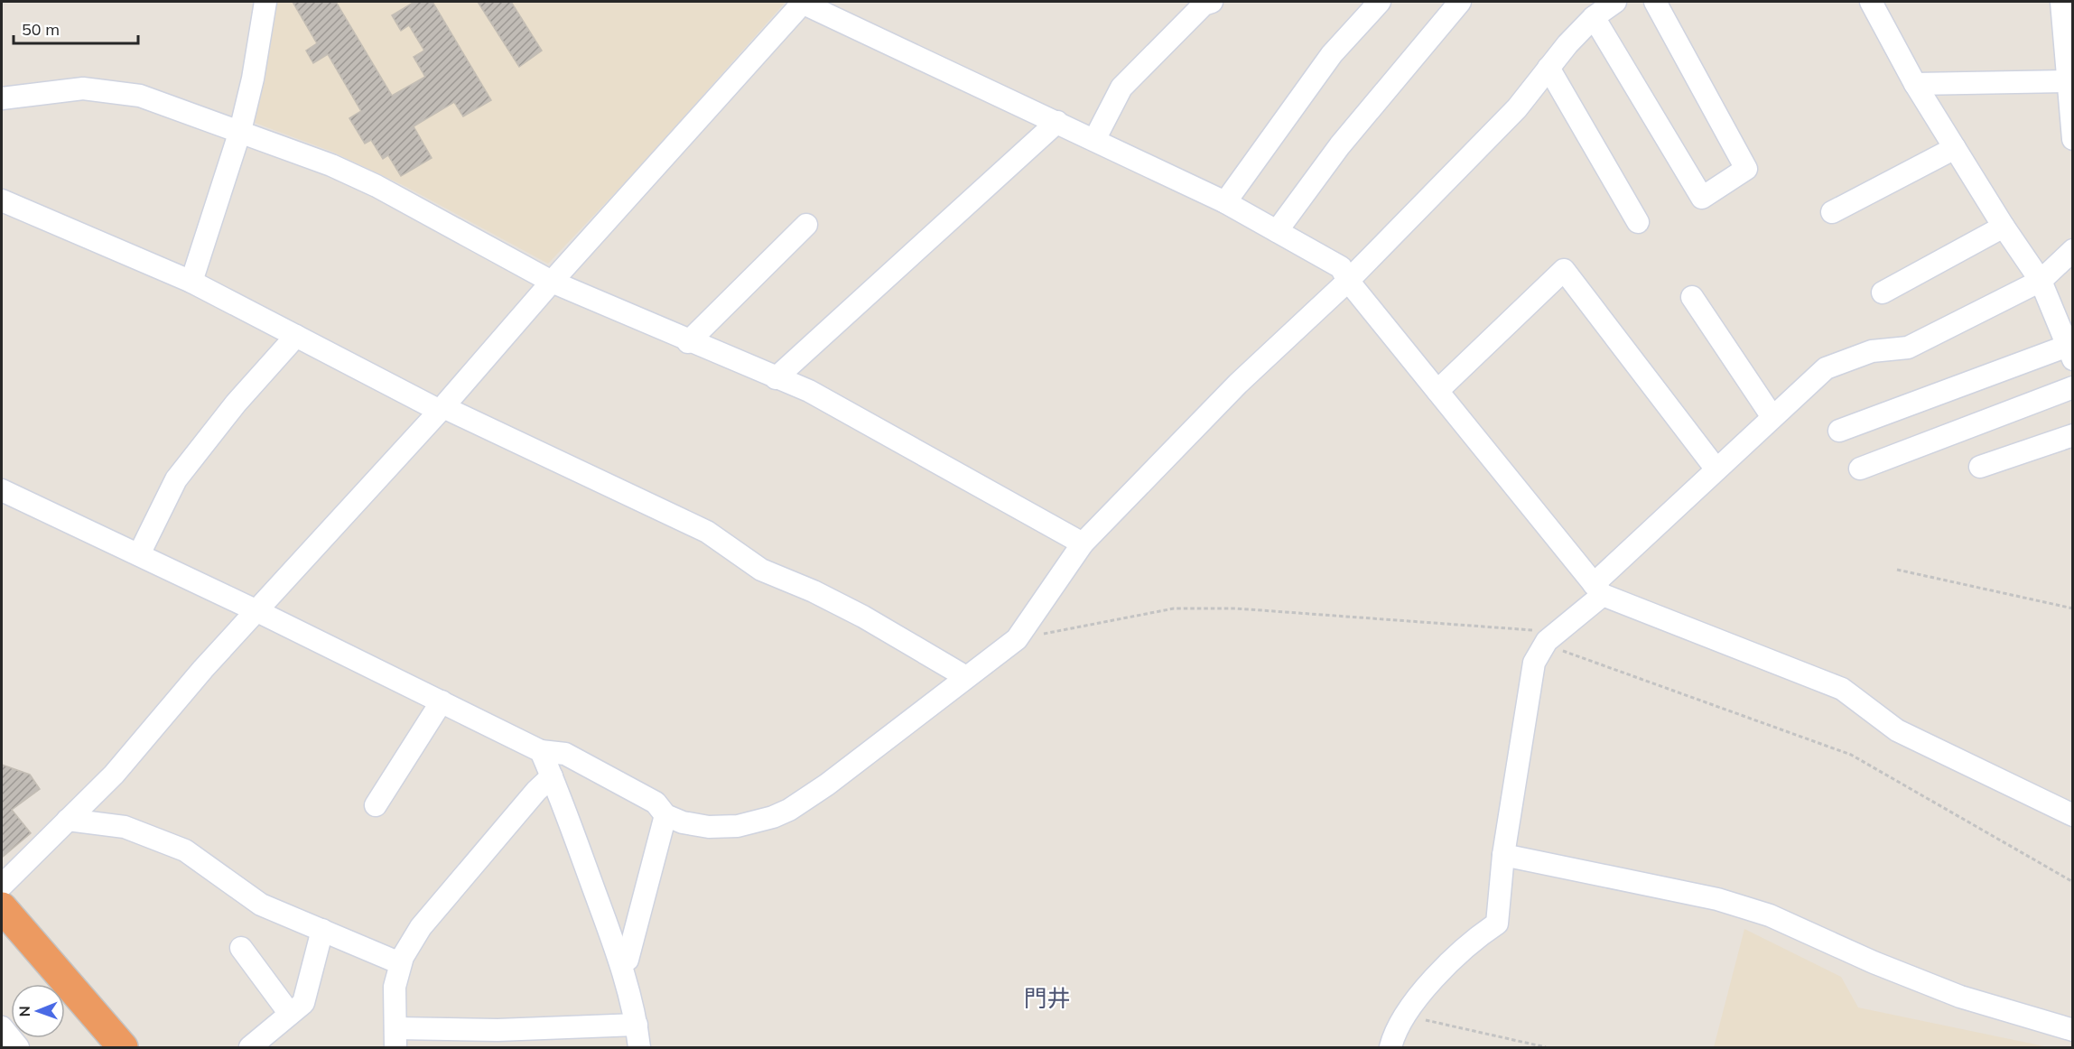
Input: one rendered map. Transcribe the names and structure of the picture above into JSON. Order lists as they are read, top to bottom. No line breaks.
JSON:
{"districts":["門井"],"scale_bar":"50 m","north":"left"}
